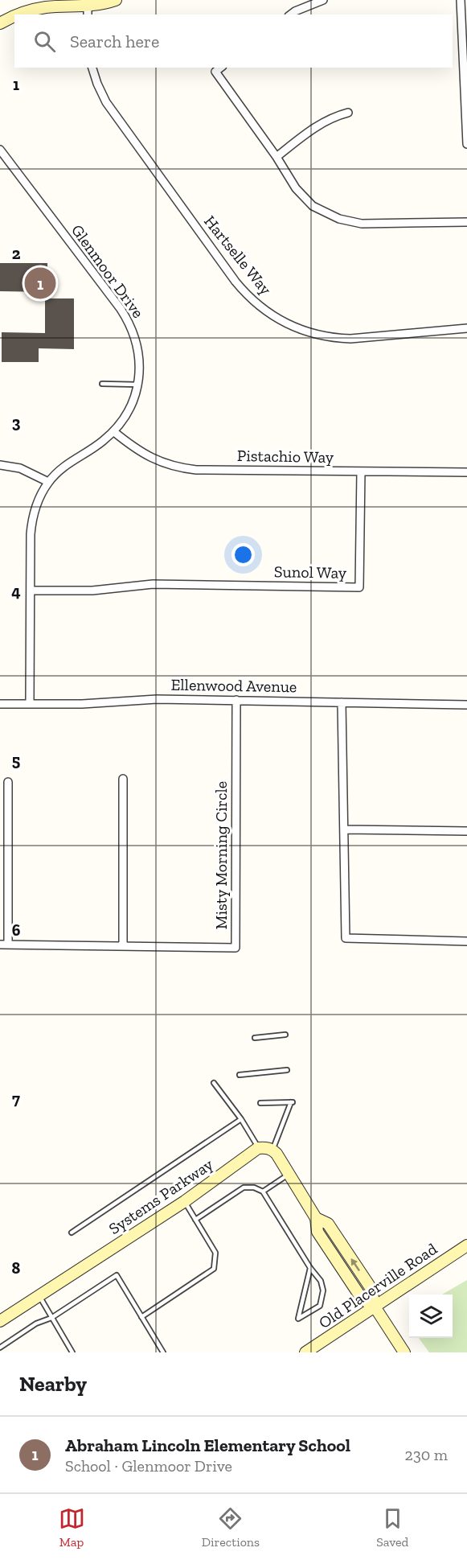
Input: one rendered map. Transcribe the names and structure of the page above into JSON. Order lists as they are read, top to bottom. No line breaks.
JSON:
{"streets":{"street":["Hartselle Way","Glenmoor Drive","Pistachio Way","Sunol Way","Ellenwood Avenue","Misty Morning Circle","Systems Parkway","Old Placerville Road"]},"crossings":[["Glenmoor Drive","Pistachio Way"],["Glenmoor Drive","Sunol Way"],["Glenmoor Drive","Ellenwood Avenue"],["Pistachio Way","Sunol Way"],["Ellenwood Avenue","Misty Morning Circle"]],"page":{"search":"Search here","pins":"1","heading":"Nearby","list":[{"mark":"1","name":"Abraham Lincoln Elementary School","note":"School · Glenmoor Drive","value":"230 m"}],"nav":["Map","Directions","Saved"]},"grid":{"rows":["1","2","3","4","5","6","7","8"]}}
